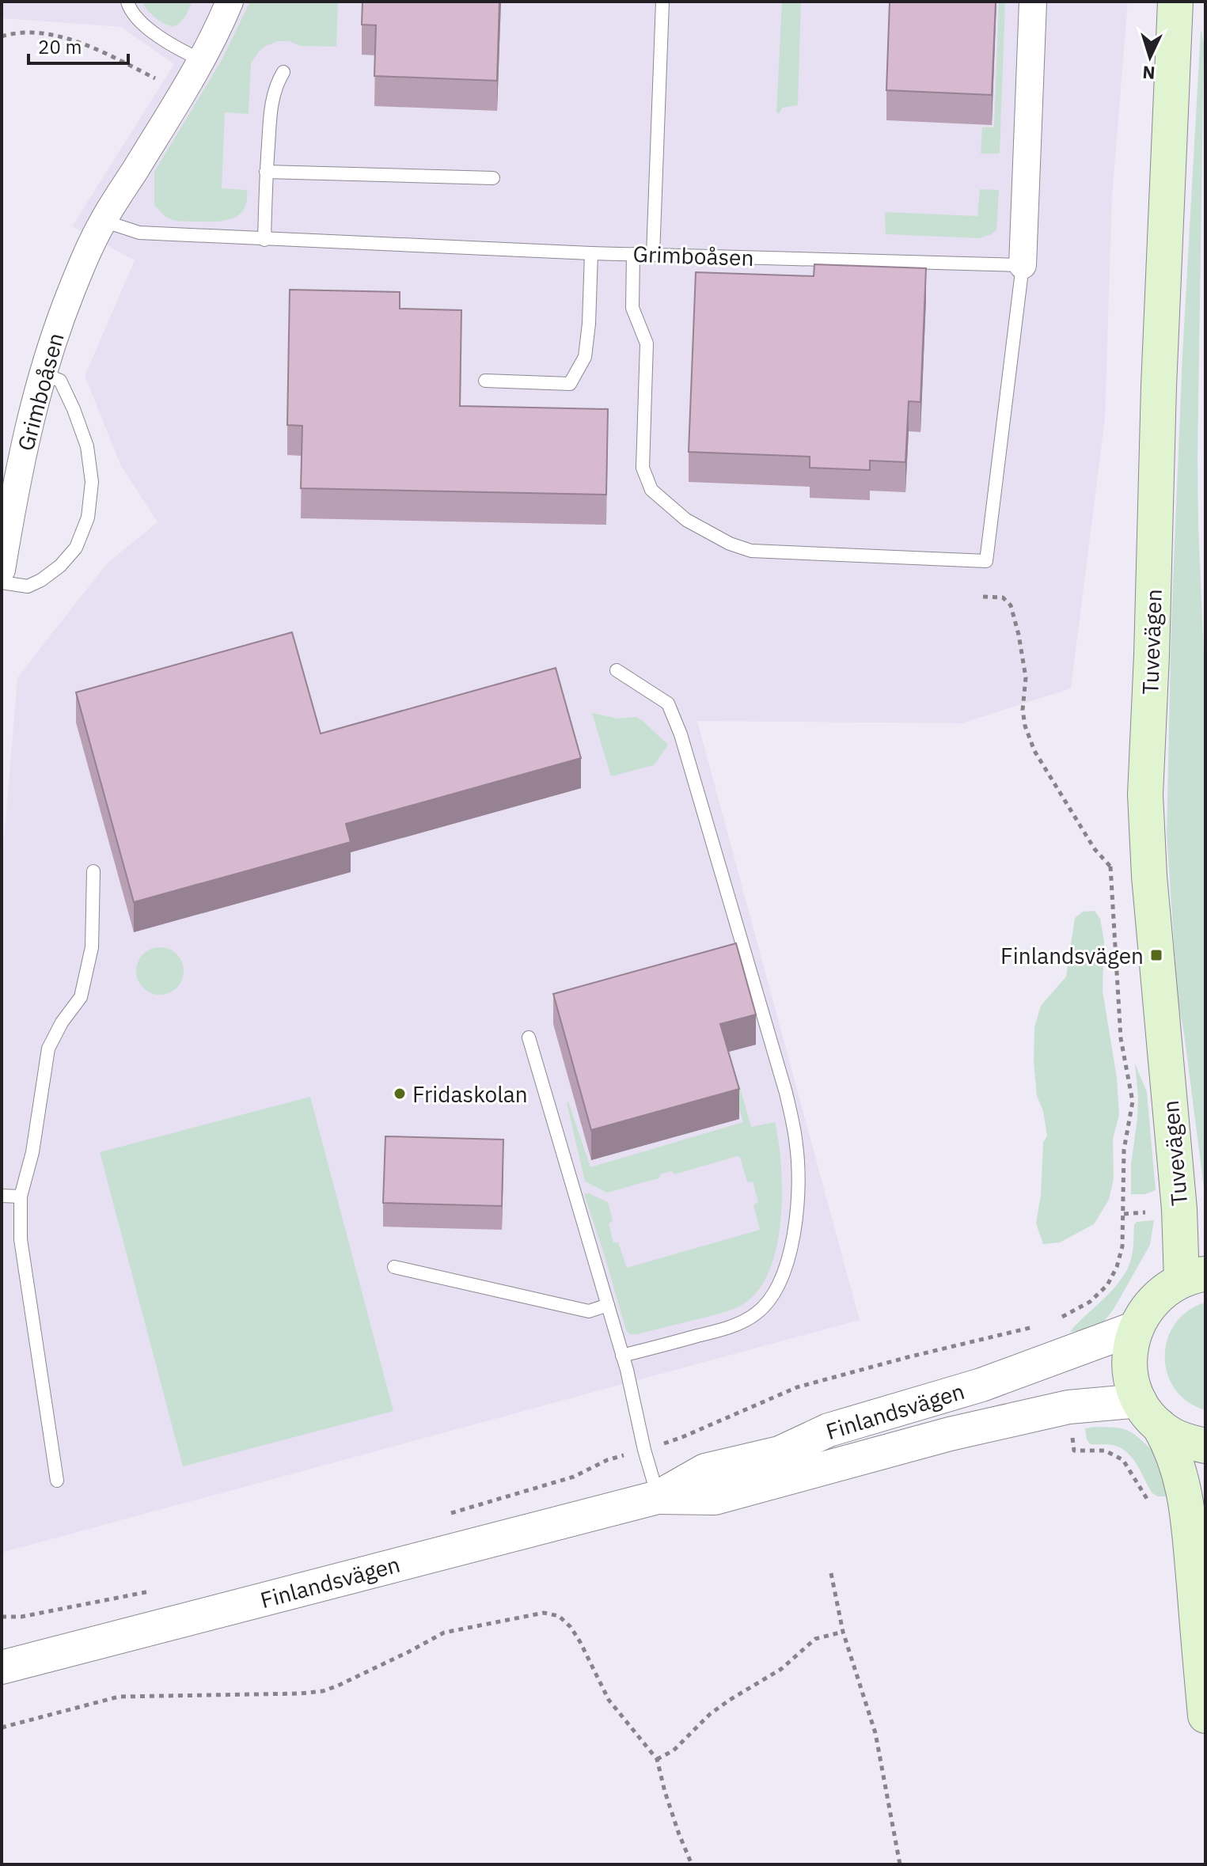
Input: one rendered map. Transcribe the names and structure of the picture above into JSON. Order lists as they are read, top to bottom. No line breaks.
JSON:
{"streets":{"main road":["Tuvevägen"],"street":["Grimboåsen","Finlandsvägen"]},"crossings":[["Tuvevägen","Finlandsvägen"]],"places":{"transit":["Finlandsvägen"],"other":["Fridaskolan"]},"scale_bar":"20 m","north":"bottom"}
